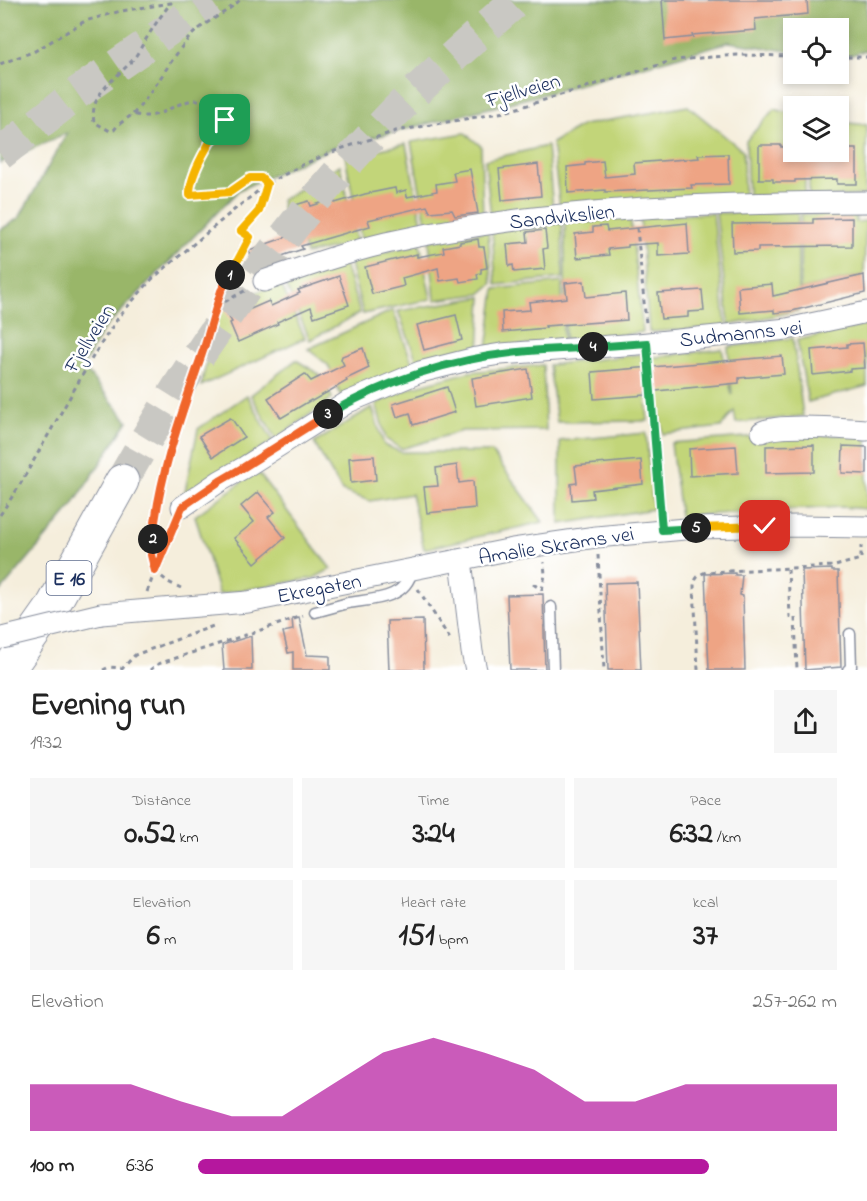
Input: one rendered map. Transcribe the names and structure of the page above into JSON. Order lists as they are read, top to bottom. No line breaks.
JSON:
{"streets":{"highway":["E 16"],"street":["Sandvikslien","Sudmanns vei","Amalie Skrams vei","Ekregaten"],"path":["Fjellveien"]},"crossings":[["Sandvikslien","Sudmanns vei"],["Amalie Skrams vei","Ekregaten"]],"page":{"pins":["1","4","3","5","2"],"heading":["Evening run","19:32"],"stats":[["Distance","0.52 km"],["Time","3:24"],["Pace","6:32 /km"],["Elevation","6 m"],["Heart rate","151 bpm"],["kcal","37"]],"chart":["Elevation","257–262 m"],"list":[{"name":"100 m","note":"6:36"}]}}
